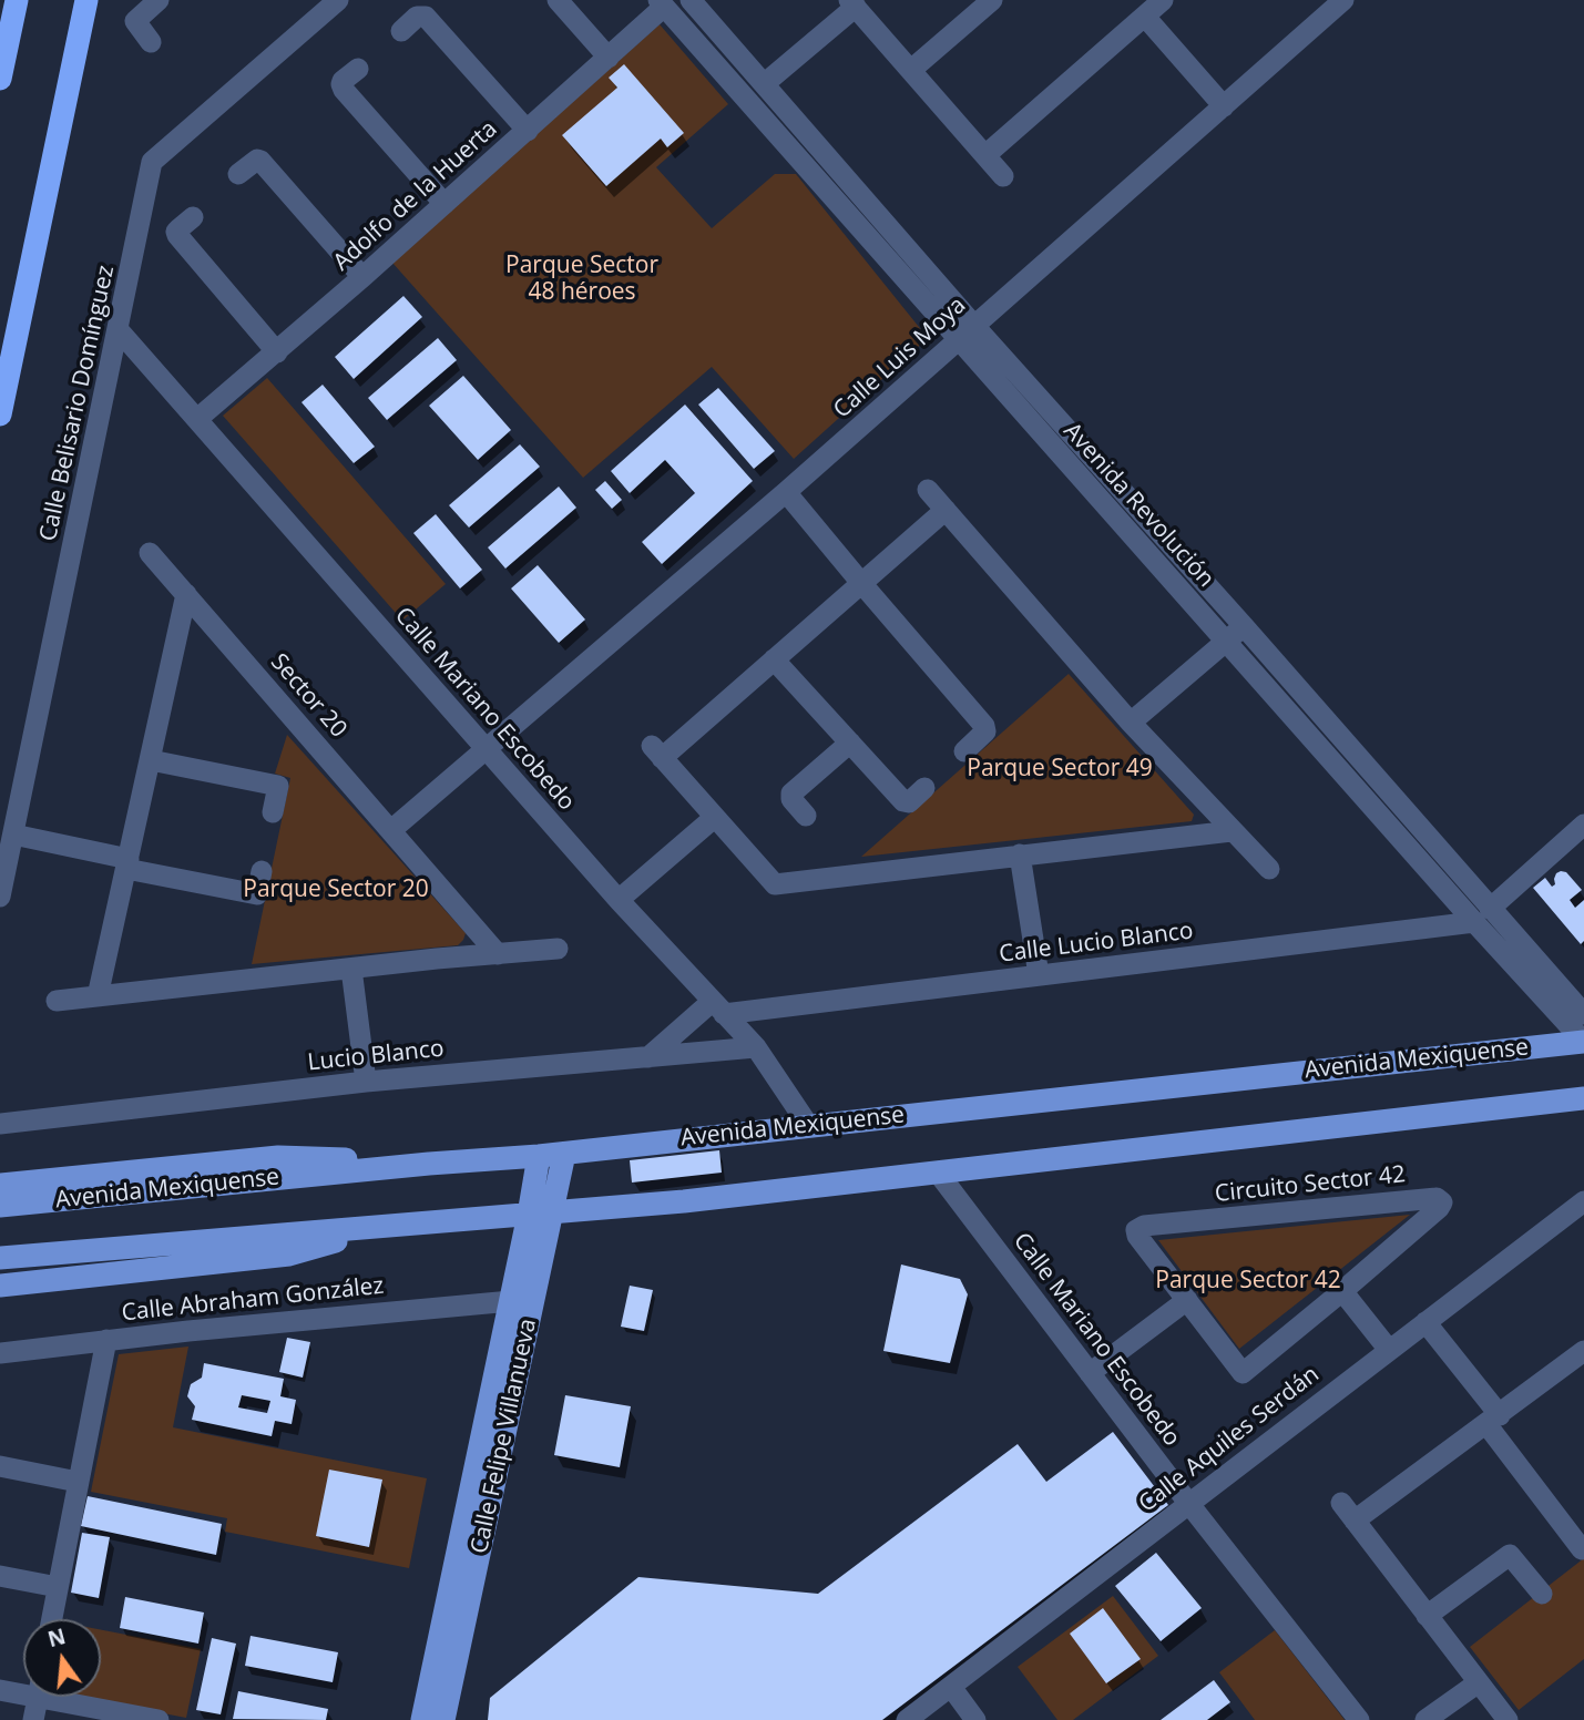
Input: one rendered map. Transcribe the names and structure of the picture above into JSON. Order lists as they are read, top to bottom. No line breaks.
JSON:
{"streets":{"main road":["Avenida Mexiquense","Calle Felipe Villanueva"],"street":["Adolfo de la Huerta","Calle Luis Moya","Calle Belisario Domínguez","Avenida Revolución","Sector 20","Calle Mariano Escobedo","Calle Lucio Blanco","Lucio Blanco","Circuito Sector 42","Calle Abraham González","Calle Aquiles Serdán"]},"crossings":[["Adolfo de la Huerta","Avenida Revolución"],["Adolfo de la Huerta","Calle Mariano Escobedo"],["Calle Luis Moya","Avenida Revolución"],["Calle Luis Moya","Calle Mariano Escobedo"],["Calle Belisario Domínguez","Calle Mariano Escobedo"],["Avenida Revolución","Calle Lucio Blanco"],["Avenida Revolución","Avenida Mexiquense"],["Calle Mariano Escobedo","Calle Lucio Blanco"],["Calle Mariano Escobedo","Lucio Blanco"],["Calle Mariano Escobedo","Avenida Mexiquense"],["Calle Mariano Escobedo","Calle Aquiles Serdán"],["Avenida Mexiquense","Calle Felipe Villanueva"],["Calle Abraham González","Calle Felipe Villanueva"]],"parks":["Parque Sector 48 héroes","Parque Sector 49","Parque Sector 20","Parque Sector 42"],"north":"top"}
